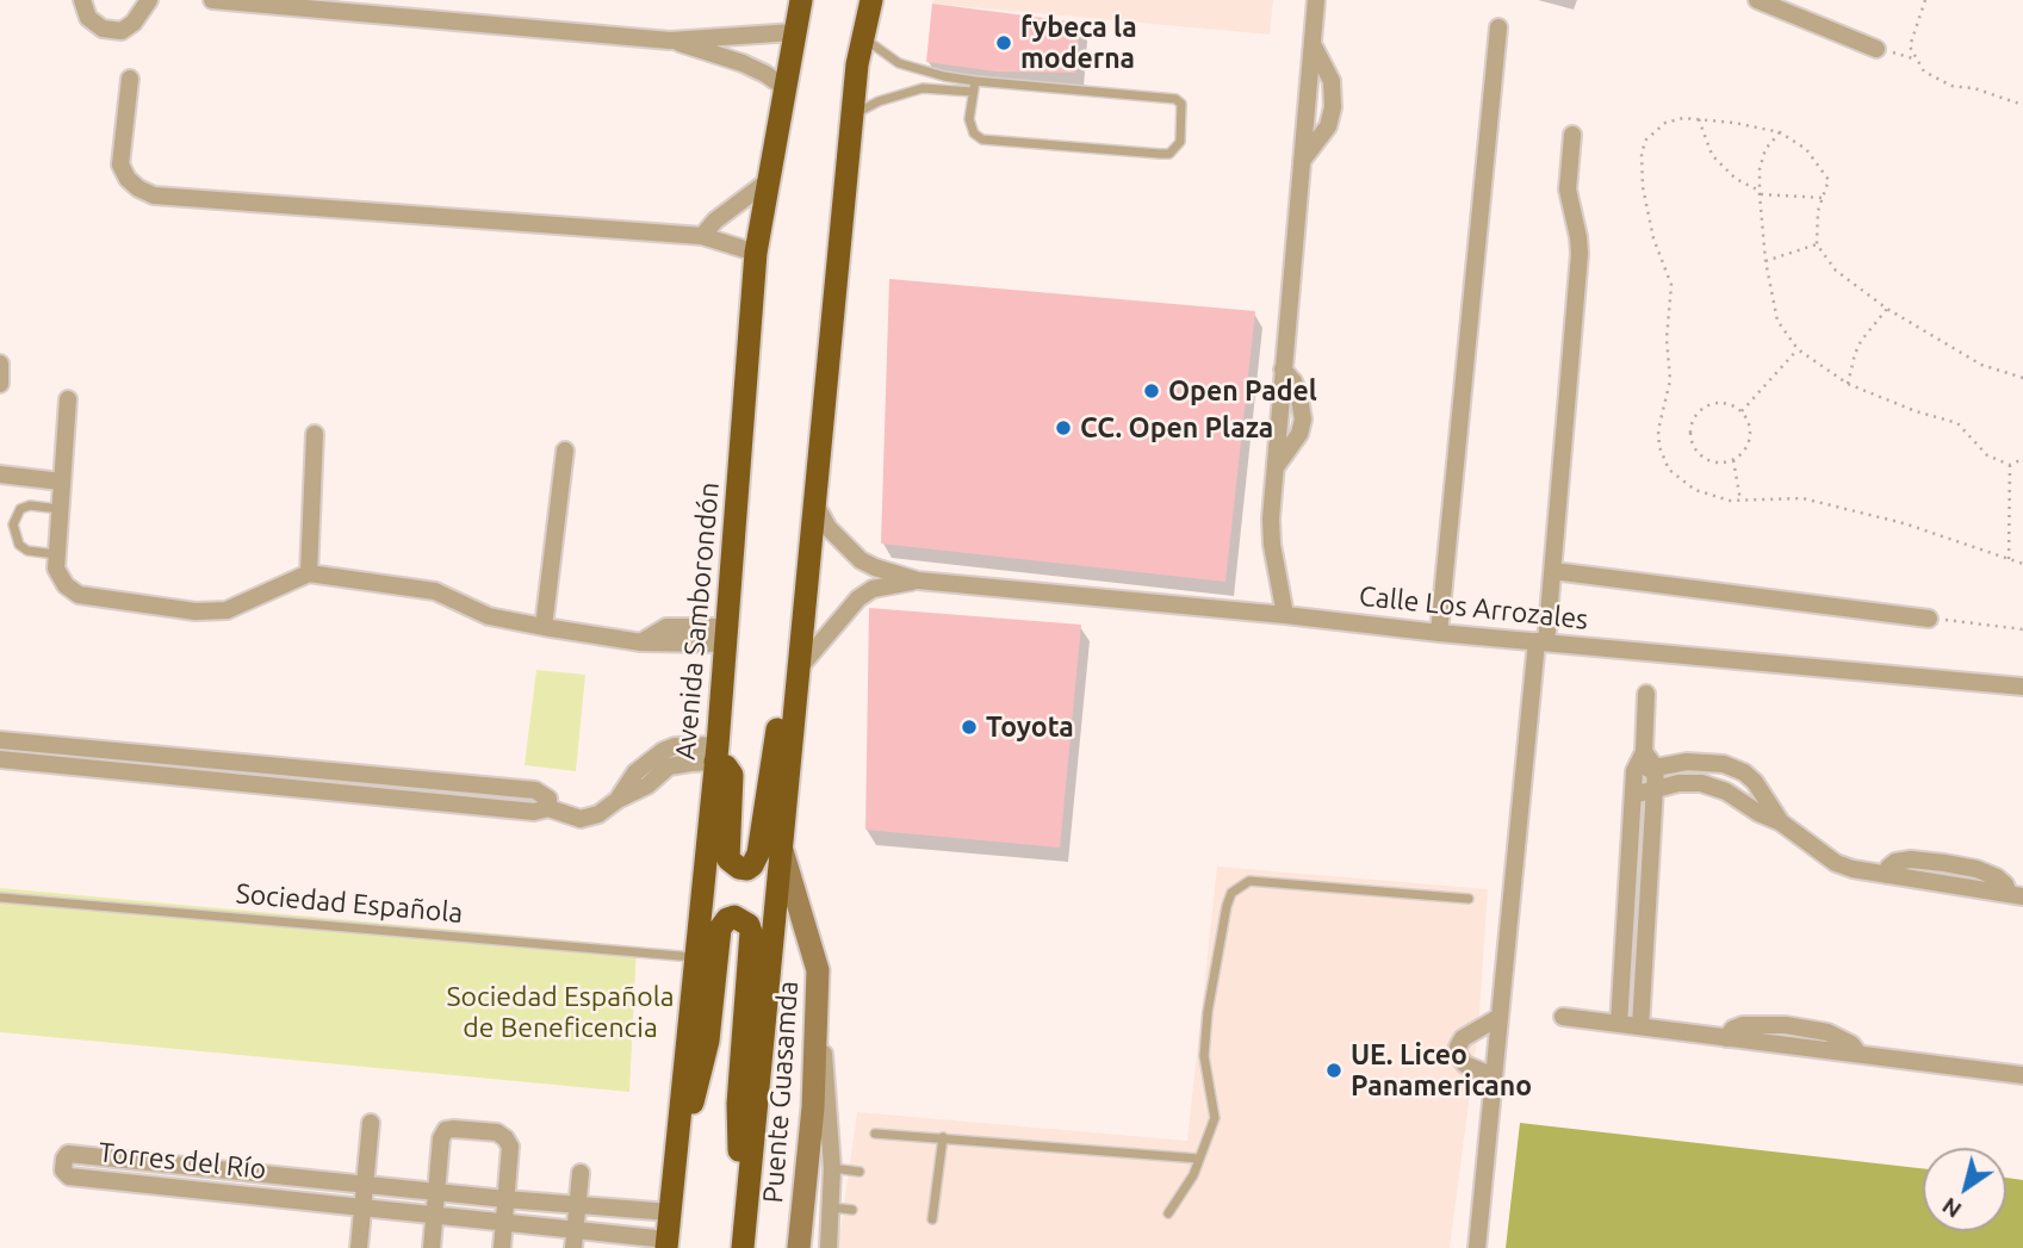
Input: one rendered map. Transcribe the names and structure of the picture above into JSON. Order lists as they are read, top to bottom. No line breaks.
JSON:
{"streets":{"highway":["Avenida Samborondón"],"main road":["Puente Guasamda"],"street":["Calle Los Arrozales","Torres del Río"],"lane":["Sociedad Española"]},"crossings":[["Avenida Samborondón","Sociedad Española"],["Avenida Samborondón","Torres del Río"]],"parks":["Sociedad Española de Beneficencia"],"places":["fybeca la moderna","Open Padel","CC. Open Plaza","Toyota","UE. Liceo Panamericano"],"north":"bottom left"}
